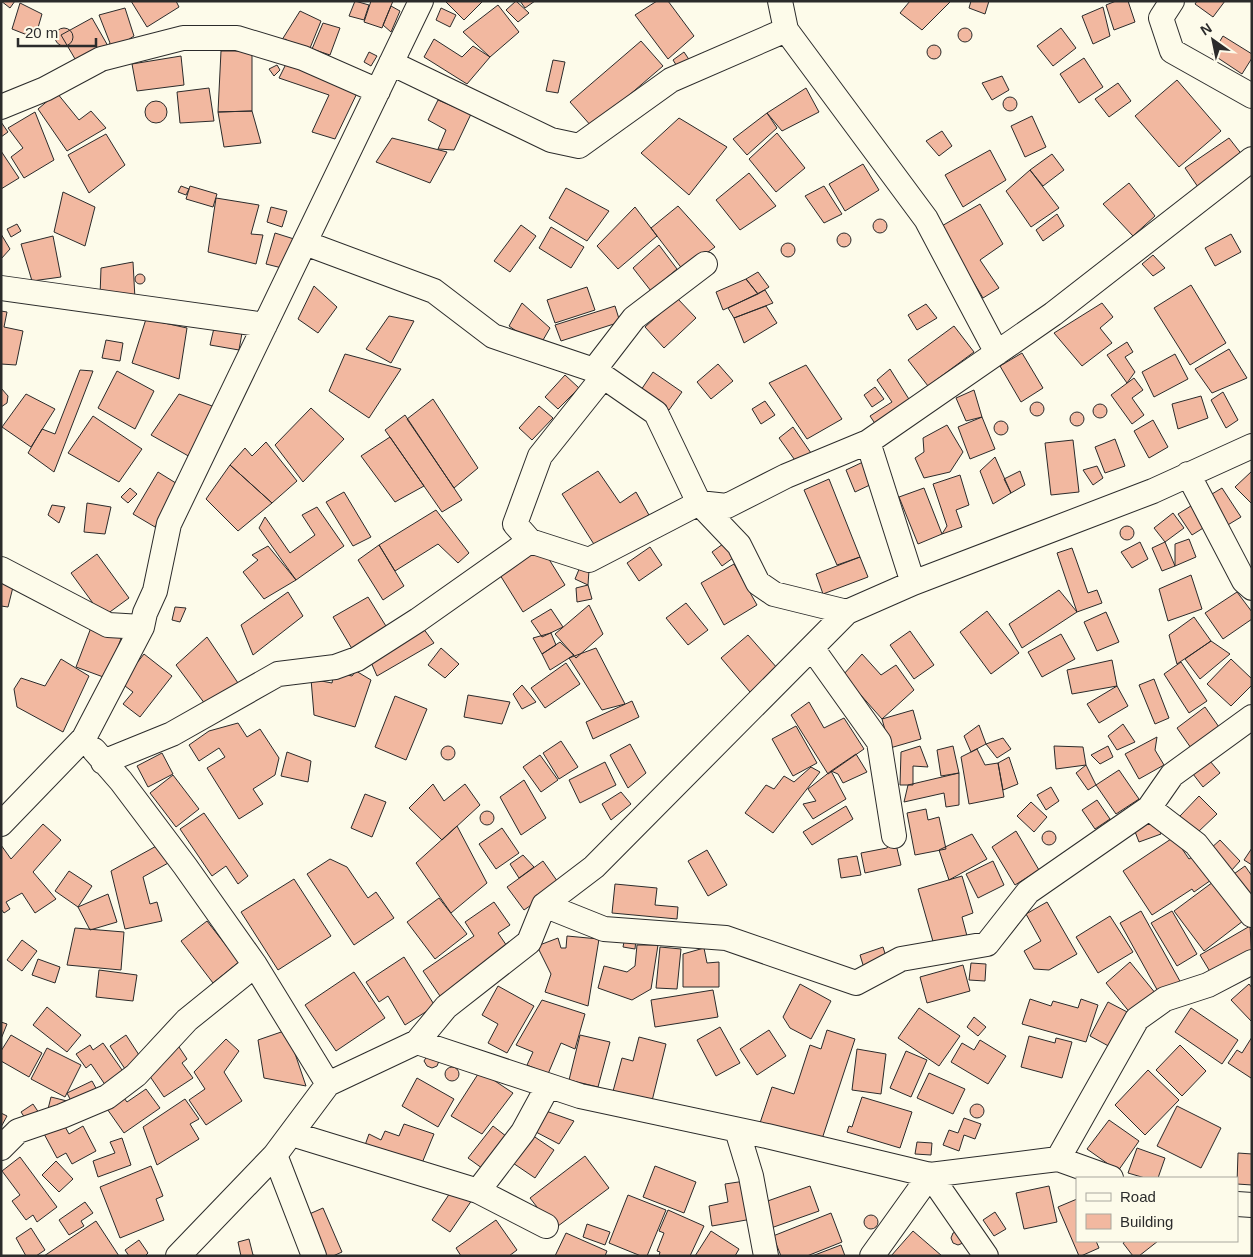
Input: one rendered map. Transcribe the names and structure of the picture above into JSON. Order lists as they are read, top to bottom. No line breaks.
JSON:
{"legend":["Road","Building"],"scale_bar":"20 m","north":"top left"}
